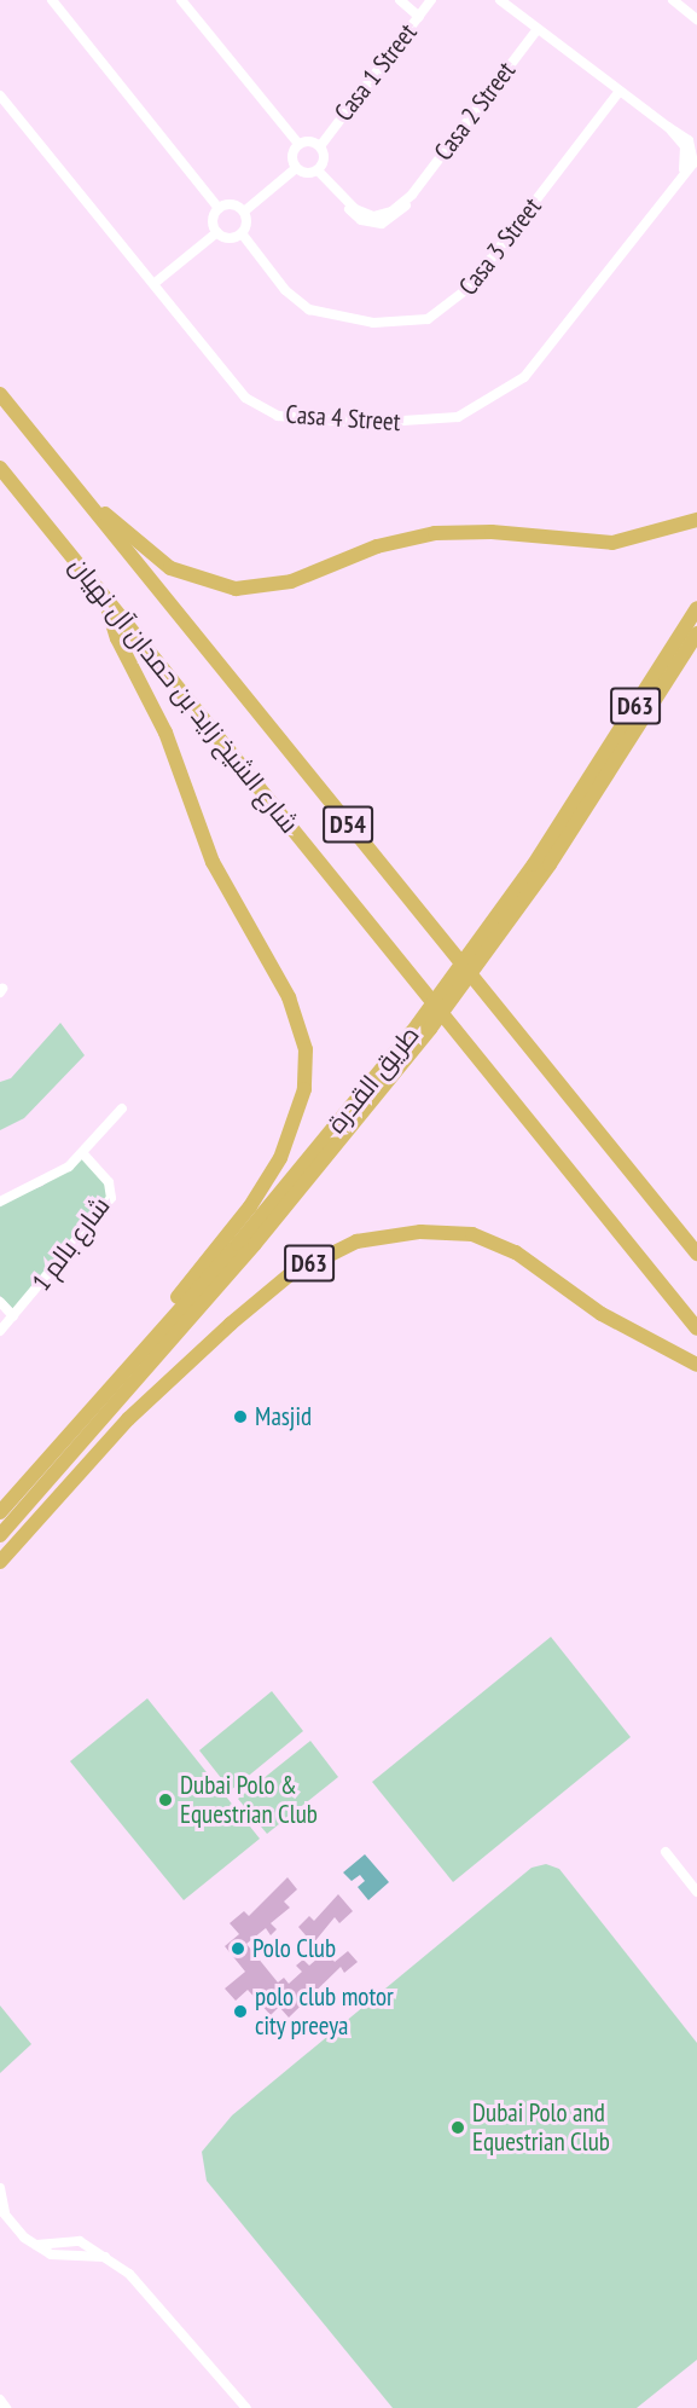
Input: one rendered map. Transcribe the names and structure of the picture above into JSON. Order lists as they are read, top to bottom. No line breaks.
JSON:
{"streets":{"main road":["شارع الشيخ زايد بن حمدان آل نهيان","D63","D54","طريق القدرة"],"street":["Casa 1 Street","Casa 2 Street","Casa 3 Street","Casa 4 Street","شارع بالم 1"]},"crossings":[["Casa 1 Street","Casa 2 Street"],["Casa 2 Street","Casa 4 Street"],["Casa 3 Street","Casa 4 Street"]],"places":["Masjid","Dubai Polo & Equestrian Club","Polo Club","polo club motor city preeya","Dubai Polo and Equestrian Club"]}
